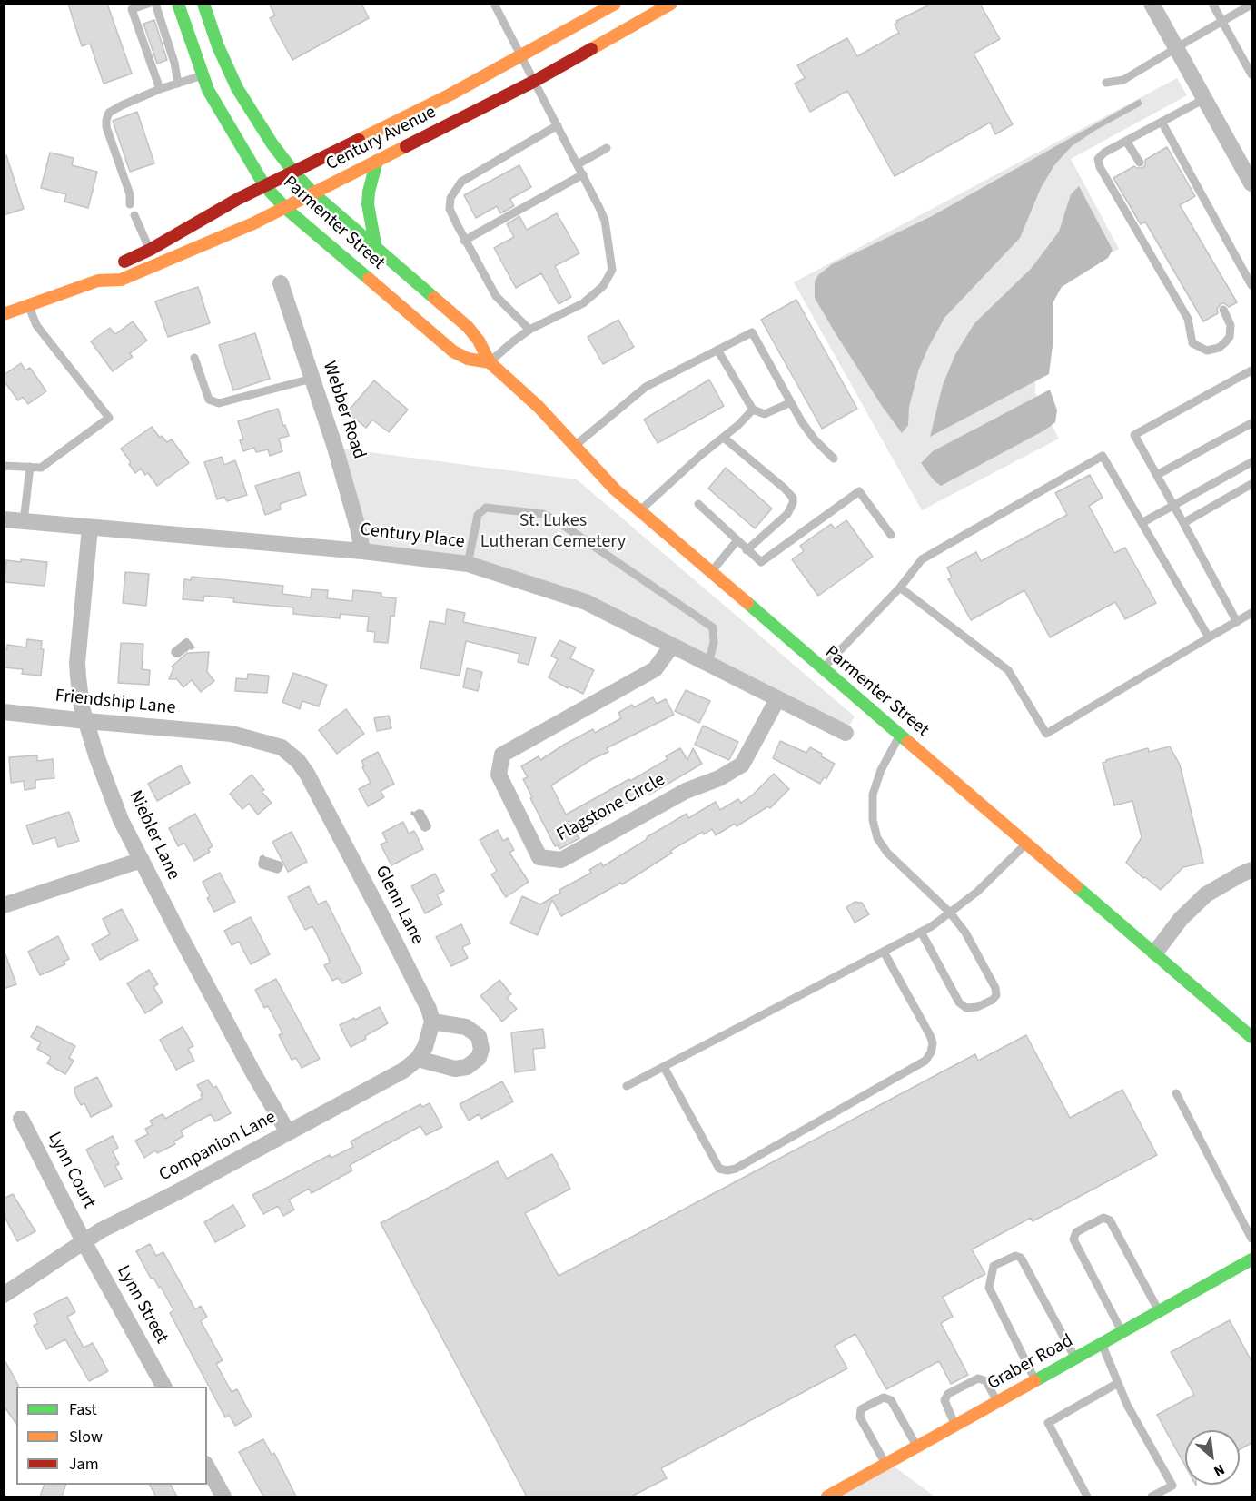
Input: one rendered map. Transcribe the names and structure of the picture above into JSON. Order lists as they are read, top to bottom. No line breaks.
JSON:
{"streets":{"street":["Century Avenue","Parmenter Street","Webber Road","Century Place","Friendship Lane","Flagstone Circle","Niebler Lane","Glenn Lane","Companion Lane","Lynn Court","Lynn Street","Graber Road"]},"crossings":[["Century Avenue","Parmenter Street"],["Webber Road","Century Place"],["Century Place","Flagstone Circle"],["Century Place","Niebler Lane"],["Friendship Lane","Niebler Lane"],["Friendship Lane","Glenn Lane"],["Niebler Lane","Companion Lane"],["Companion Lane","Lynn Court"],["Companion Lane","Lynn Street"],["Lynn Court","Lynn Street"]],"parks":["St. Lukes Lutheran Cemetery"],"legend":["Fast","Slow","Jam"],"north":"bottom right"}
